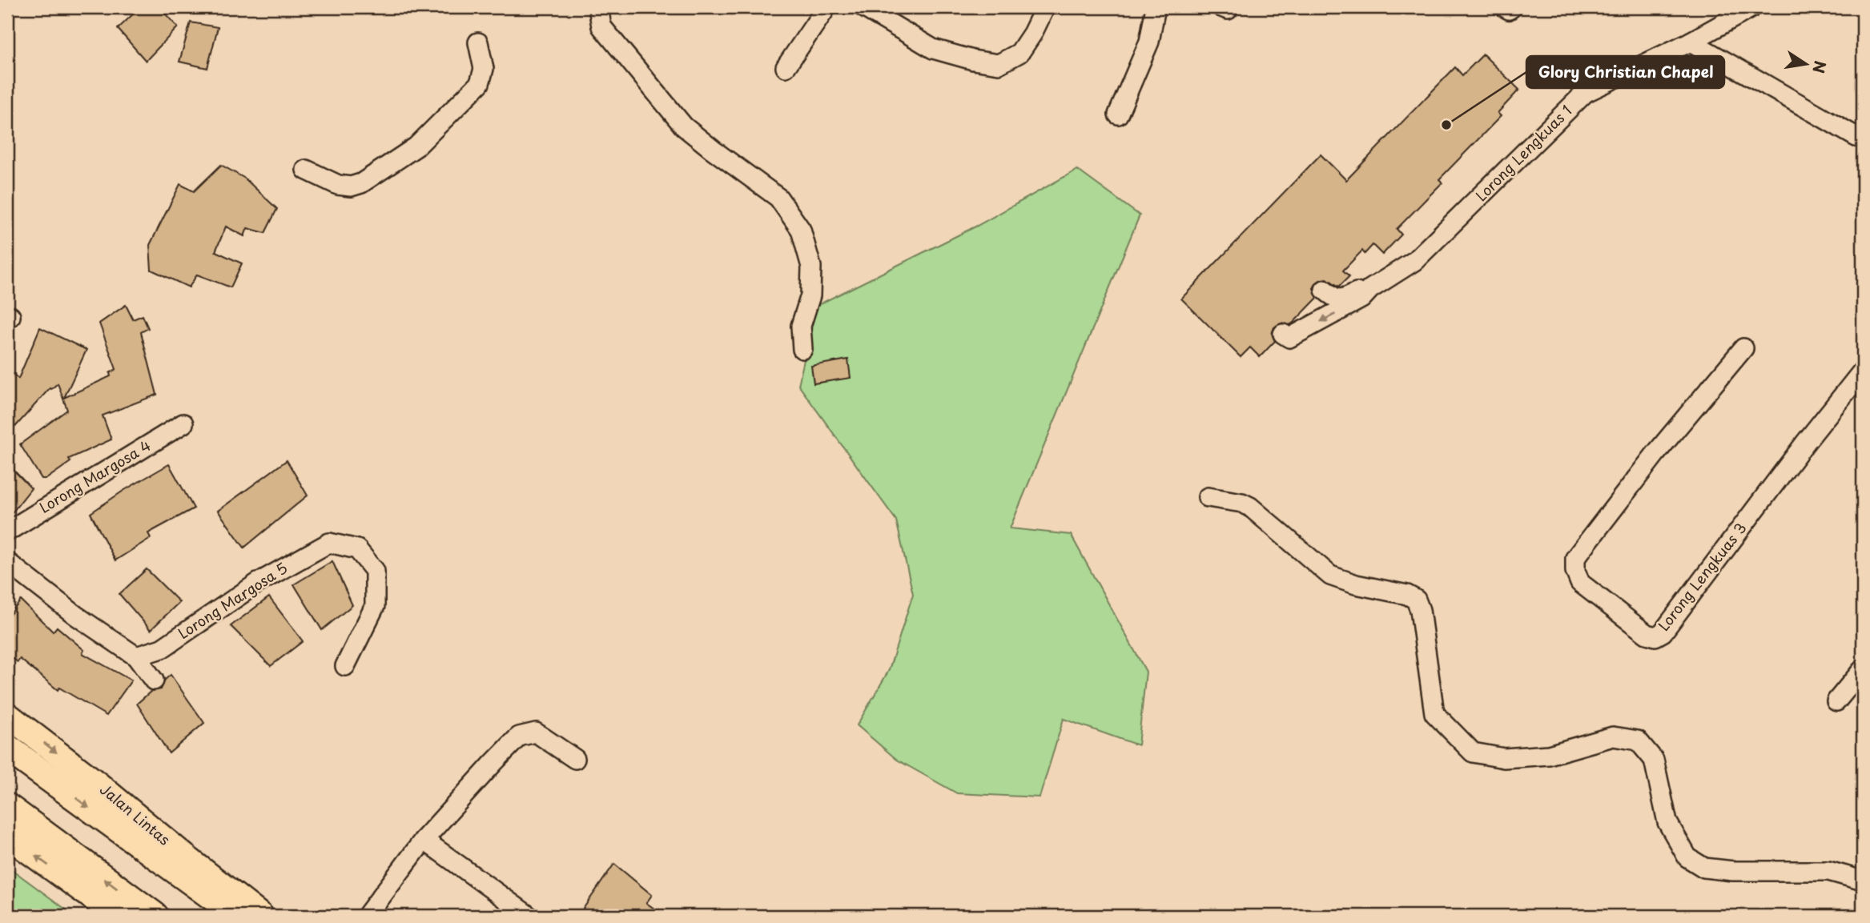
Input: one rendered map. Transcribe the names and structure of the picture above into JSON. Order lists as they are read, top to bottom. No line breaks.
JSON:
{"streets":{"highway":["Jalan Lintas"],"street":["Lorong Lengkuas 1","Lorong Margosa 4","Lorong Lengkuas 3","Lorong Margosa 5"]},"one_way":["Jalan Lintas"],"places":["Glory Christian Chapel"],"north":"right"}
